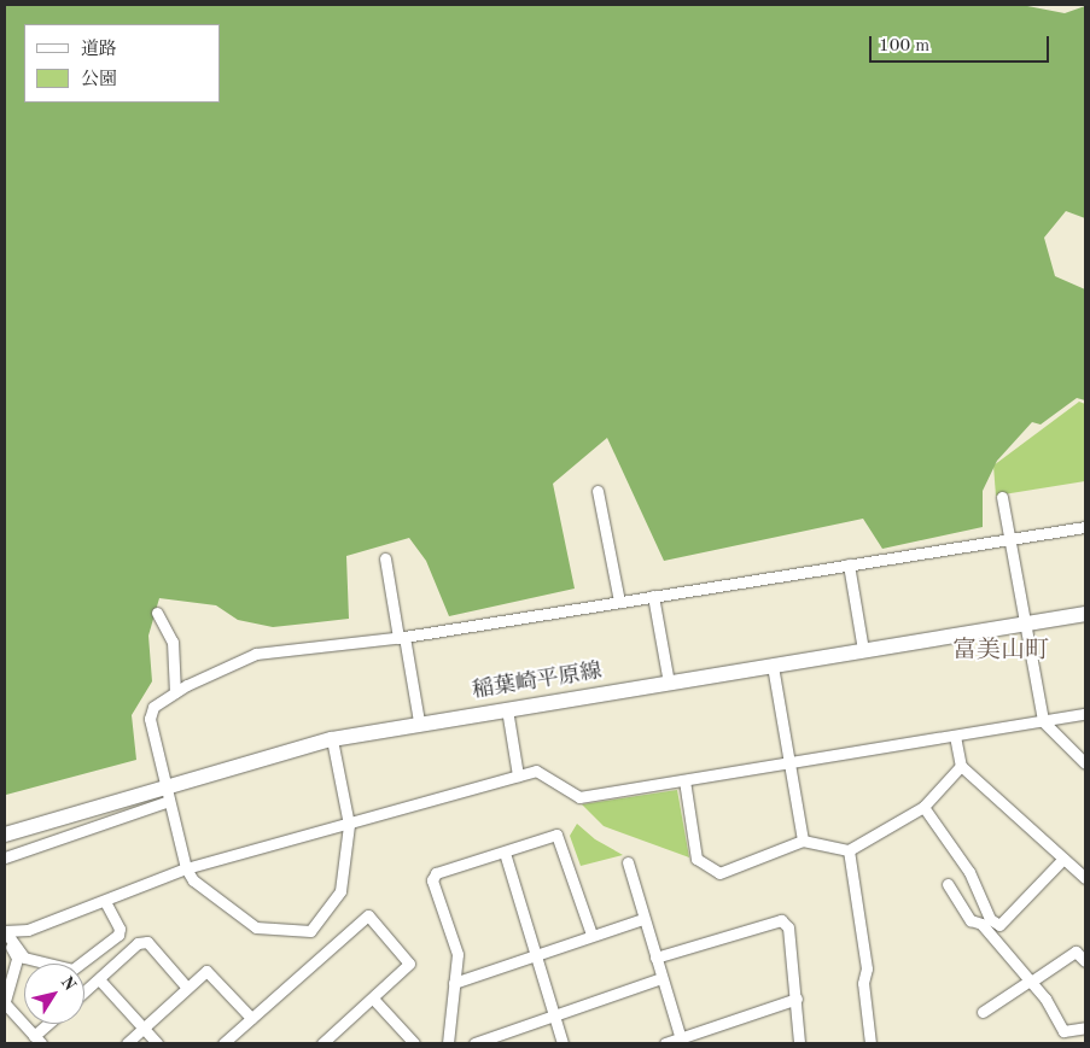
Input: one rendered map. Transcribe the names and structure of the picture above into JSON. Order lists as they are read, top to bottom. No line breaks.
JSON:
{"streets":{"main road":["稲葉崎平原線"]},"districts":["富美山町"],"legend":["道路","公園"],"scale_bar":"100 m","north":"top right"}
